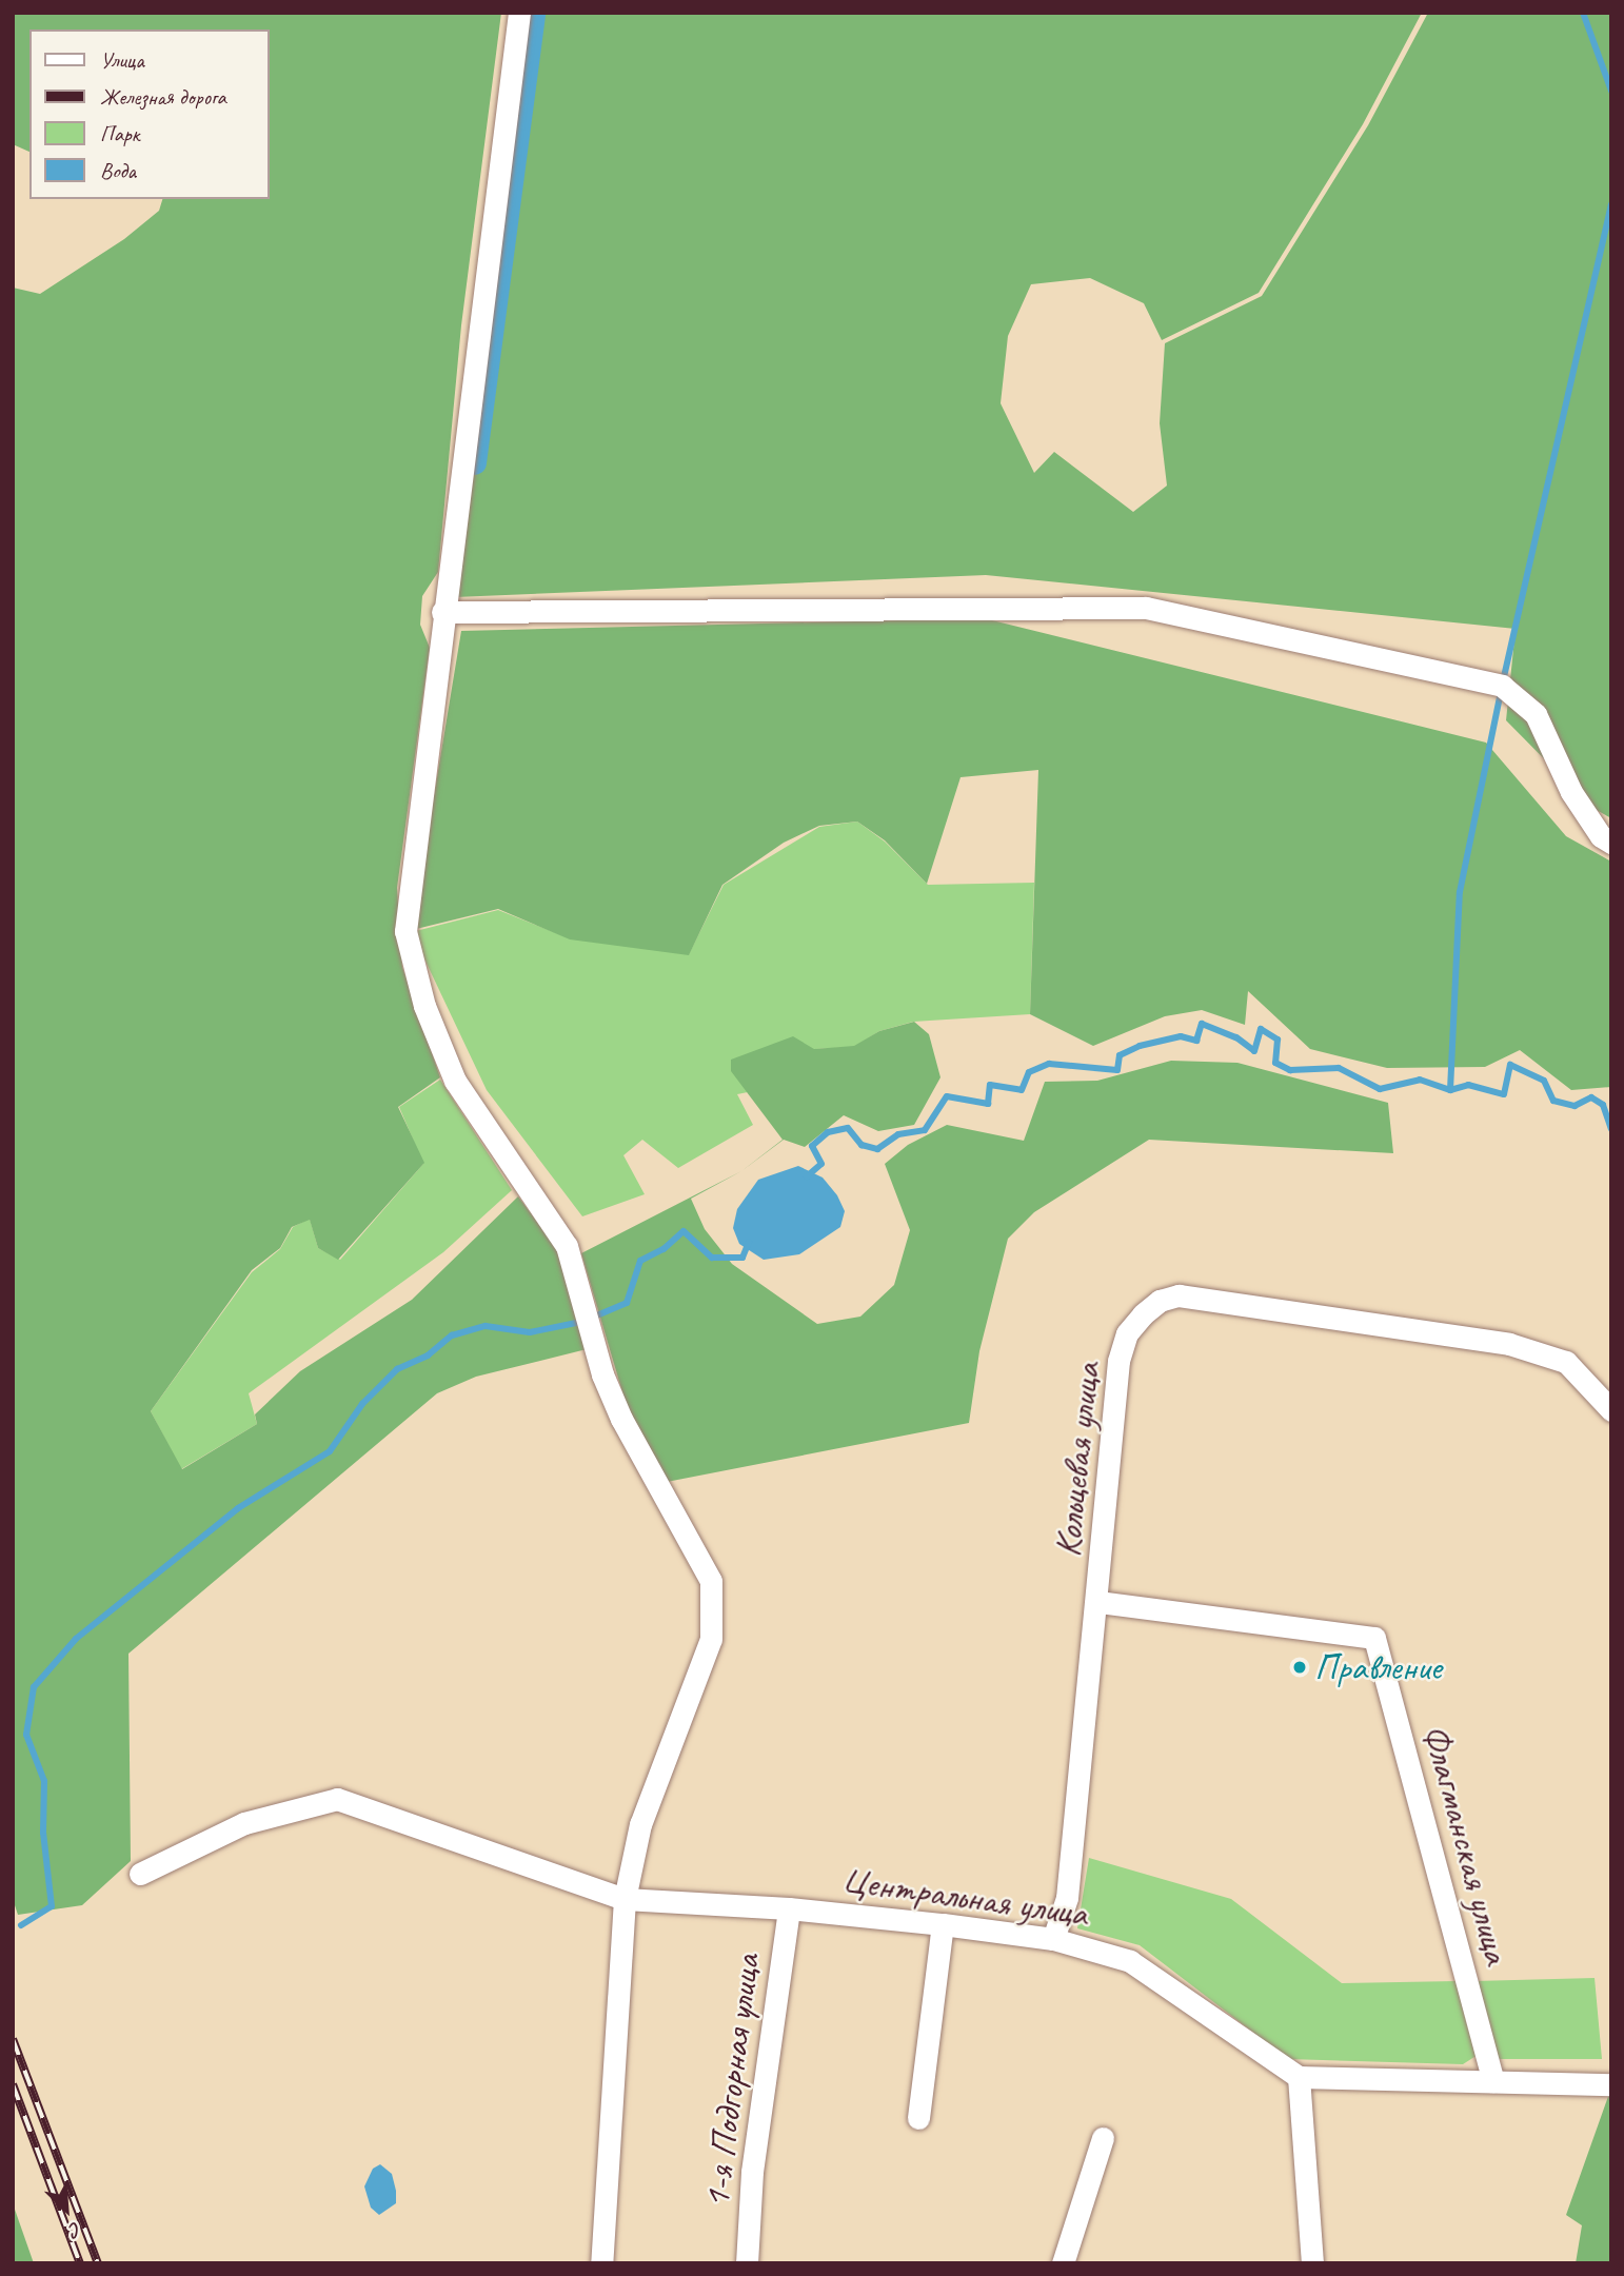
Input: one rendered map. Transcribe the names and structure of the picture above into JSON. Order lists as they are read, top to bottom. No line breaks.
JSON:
{"streets":{"street":["Кольцевая улица","Флагманская улица","Центральная улица","1-я Подгорная улица"]},"crossings":[["Кольцевая улица","Флагманская улица"],["Кольцевая улица","Центральная улица"],["Центральная улица","1-я Подгорная улица"]],"places":["Правление"],"legend":["Улица","Железная дорога","Парк","Вода"],"north":"bottom right"}
